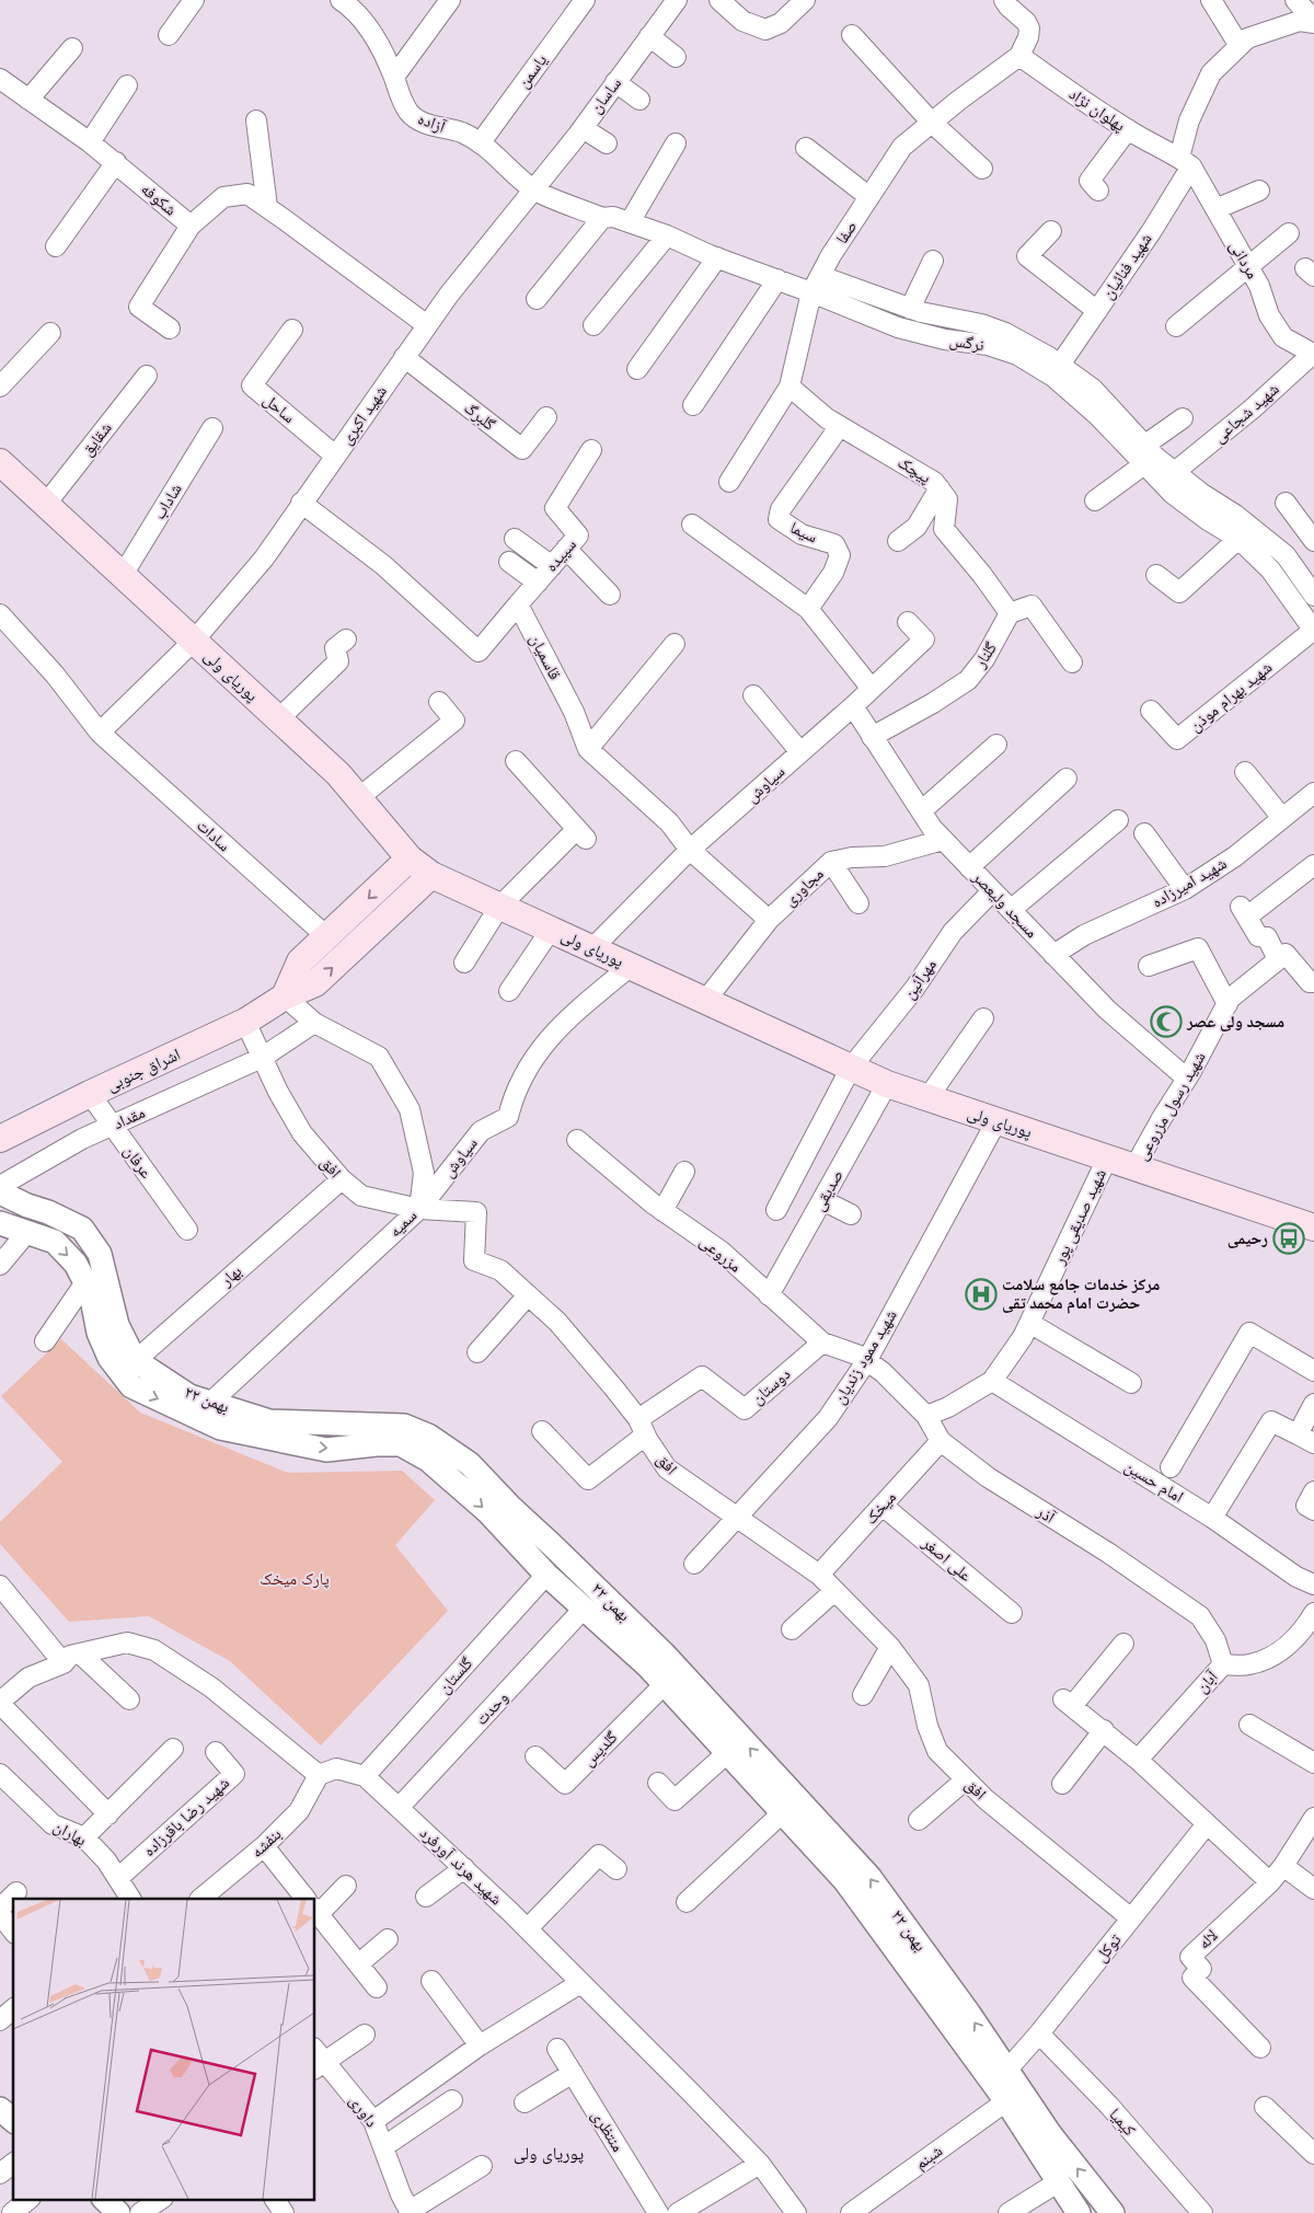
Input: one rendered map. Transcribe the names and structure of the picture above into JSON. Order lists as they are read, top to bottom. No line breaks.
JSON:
{"streets":{"main road":["پوریای ولی","اشراق جنوبی"],"street":["یاسمن","ساسان","پهلوان نژاد","آزاده","شکوفه","صفا","مردانی","شهید فنائیان","نرگس","ساحل","شهید شجاعی","شهید اکبری","گلبرگ","شقایق","پیچک","شاداب","سیما","سپیده","گلنار","قاسمیان","شهید بهرام موذن","سیاوش","سادات","شهید امیرزاده","مجاوری","مسجد ولیعصر","مهرآئین","شهید رسول مزروعی","مقداد","عرفان","افق","صدیقی","شهید صدیقی پور","سمیه","مزروعی","بهار","شهید ممود زندیان","دوستان","۲۲ بهمن","امام حسین","میخک","آذر","علی اصغر","گلستان","آبان","وحدت","گلدیس","شهید رضا باقرزاده","بهاران","بنفشه","شهید هرند آورفرد","لاله","توکل","داوری","کیمیا","منتظری","شبنم"]},"crossings":[["یاسمن","آزاده"],["ساسان","آزاده"],["ساسان","نرگس"],["ساسان","شهید اکبری"],["پهلوان نژاد","صفا"],["پهلوان نژاد","مردانی"],["پهلوان نژاد","شهید فنائیان"],["آزاده","نرگس"],["آزاده","شهید اکبری"],["شکوفه","شهید اکبری"],["صفا","نرگس"],["صفا","پیچک"],["مردانی","شهید فنائیان"],["مردانی","شهید شجاعی"],["شهید فنائیان","نرگس"],["نرگس","شهید شجاعی"],["نرگس","شهید اکبری"],["نرگس","شهید بهرام موذن"],["ساحل","شهید اکبری"],["شهید اکبری","گلبرگ"],["شهید اکبری","پوریای ولی"],["شهید اکبری","سادات"],["شقایق","پوریای ولی"],["پیچک","سیما"],["پیچک","گلنار"],["شاداب","پوریای ولی"],["سپیده","قاسمیان"],["گلنار","مسجد ولیعصر"],["قاسمیان","سیاوش"],["قاسمیان","مجاوری"],["پوریای ولی","سیاوش"],["پوریای ولی","مجاوری"],["پوریای ولی","مهرآئین"],["پوریای ولی","اشراق جنوبی"],["پوریای ولی","شهید رسول مزروعی"],["پوریای ولی","صدیقی"],["پوریای ولی","شهید صدیقی پور"],["پوریای ولی","شهید ممود زندیان"],["سیاوش","مسجد ولیعصر"],["سیاوش","افق"],["سیاوش","سمیه"],["شهید امیرزاده","مسجد ولیعصر"],["مجاوری","مسجد ولیعصر"],["مسجد ولیعصر","مهرآئین"],["مسجد ولیعصر","شهید رسول مزروعی"],["اشراق جنوبی","عرفان"],["اشراق جنوبی","افق"],["اشراق جنوبی","سمیه"],["مقداد","عرفان"],["مقداد","افق"],["مقداد","سمیه"],["افق","سمیه"],["افق","بهار"],["افق","شهید ممود زندیان"],["افق","دوستان"],["افق","میخک"],["افق","توکل"],["صدیقی","مزروعی"],["شهید صدیقی پور","امام حسین"],["شهید صدیقی پور","آذر"],["سمیه","۲۲ بهمن"],["مزروعی","شهید ممود زندیان"],["مزروعی","دوستان"],["مزروعی","آذر"],["بهار","۲۲ بهمن"],["شهید ممود زندیان","آذر"],["۲۲ بهمن","گلستان"],["۲۲ بهمن","وحدت"],["۲۲ بهمن","گلدیس"],["۲۲ بهمن","توکل"],["۲۲ بهمن","شبنم"],["میخک","آذر"],["میخک","علی اصغر"],["آذر","آبان"],["گلستان","شهید هرند آورفرد"],["وحدت","شهید هرند آورفرد"],["شهید رضا باقرزاده","بهاران"],["بنفشه","شهید هرند آورفرد"],["توکل","کیمیا"]],"districts":["پوریای ولی"],"parks":["پارک میخک"],"places":{"mosque":["مسجد ولی عصر"],"bus stop":["رحیمی"],"hospital":["مرکز خدمات جامع سلامت حضرت امام محمد تقی"]}}
